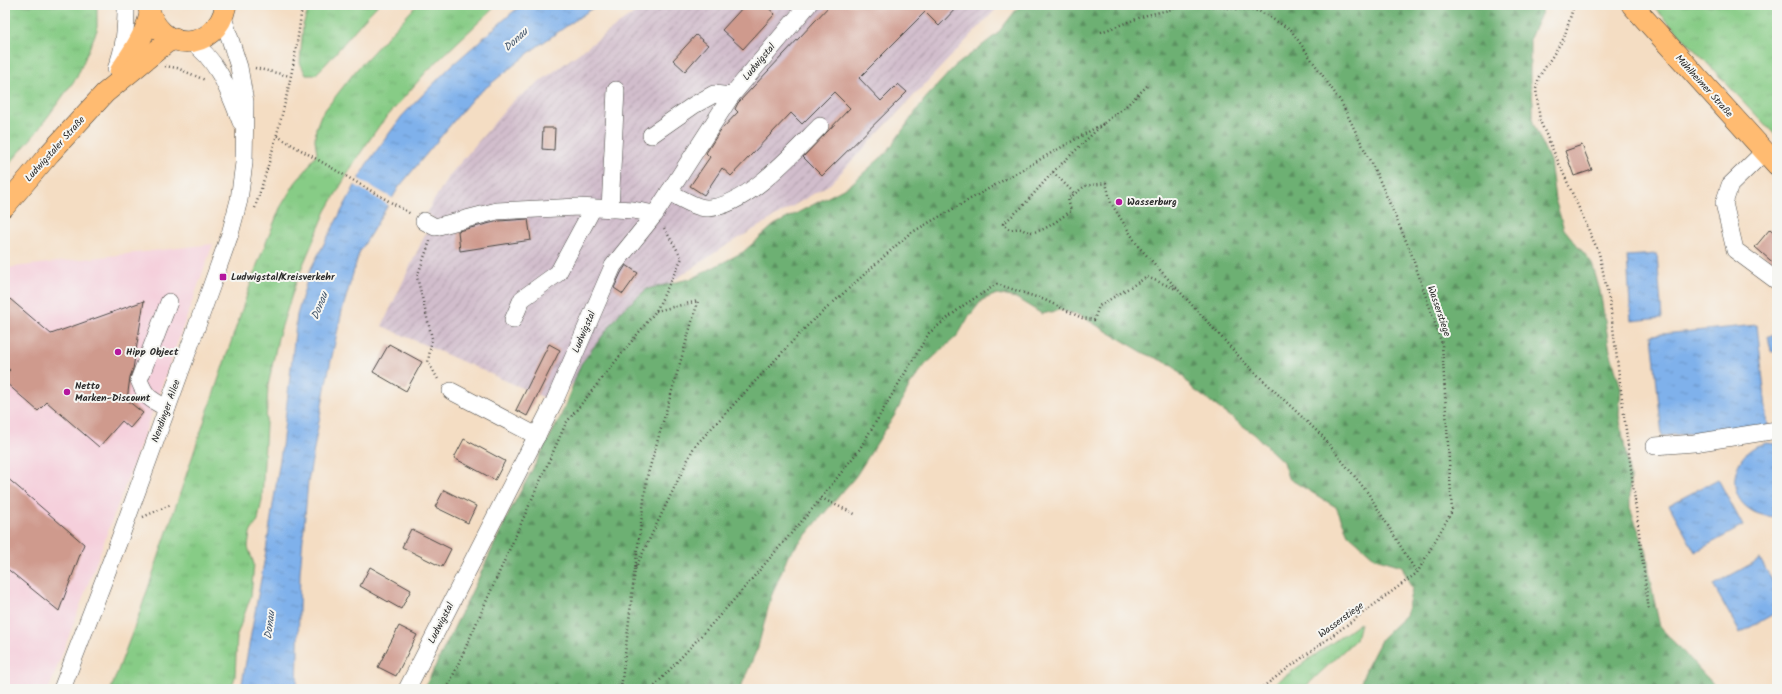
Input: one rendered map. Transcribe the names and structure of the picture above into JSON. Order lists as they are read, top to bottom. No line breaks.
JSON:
{"streets":{"main road":["Mühlheimer Straße","Ludwigstaler Straße"],"street":["Ludwigstal","Nendinger Allee"],"path":["Wasserstiege"]},"crossings":[["Ludwigstaler Straße","Nendinger Allee"]],"water":["Donau"],"places":{"other":["Wasserburg","Hipp Object","Netto Marken-Discount"],"transit":["Ludwigstal/Kreisverkehr"]}}
